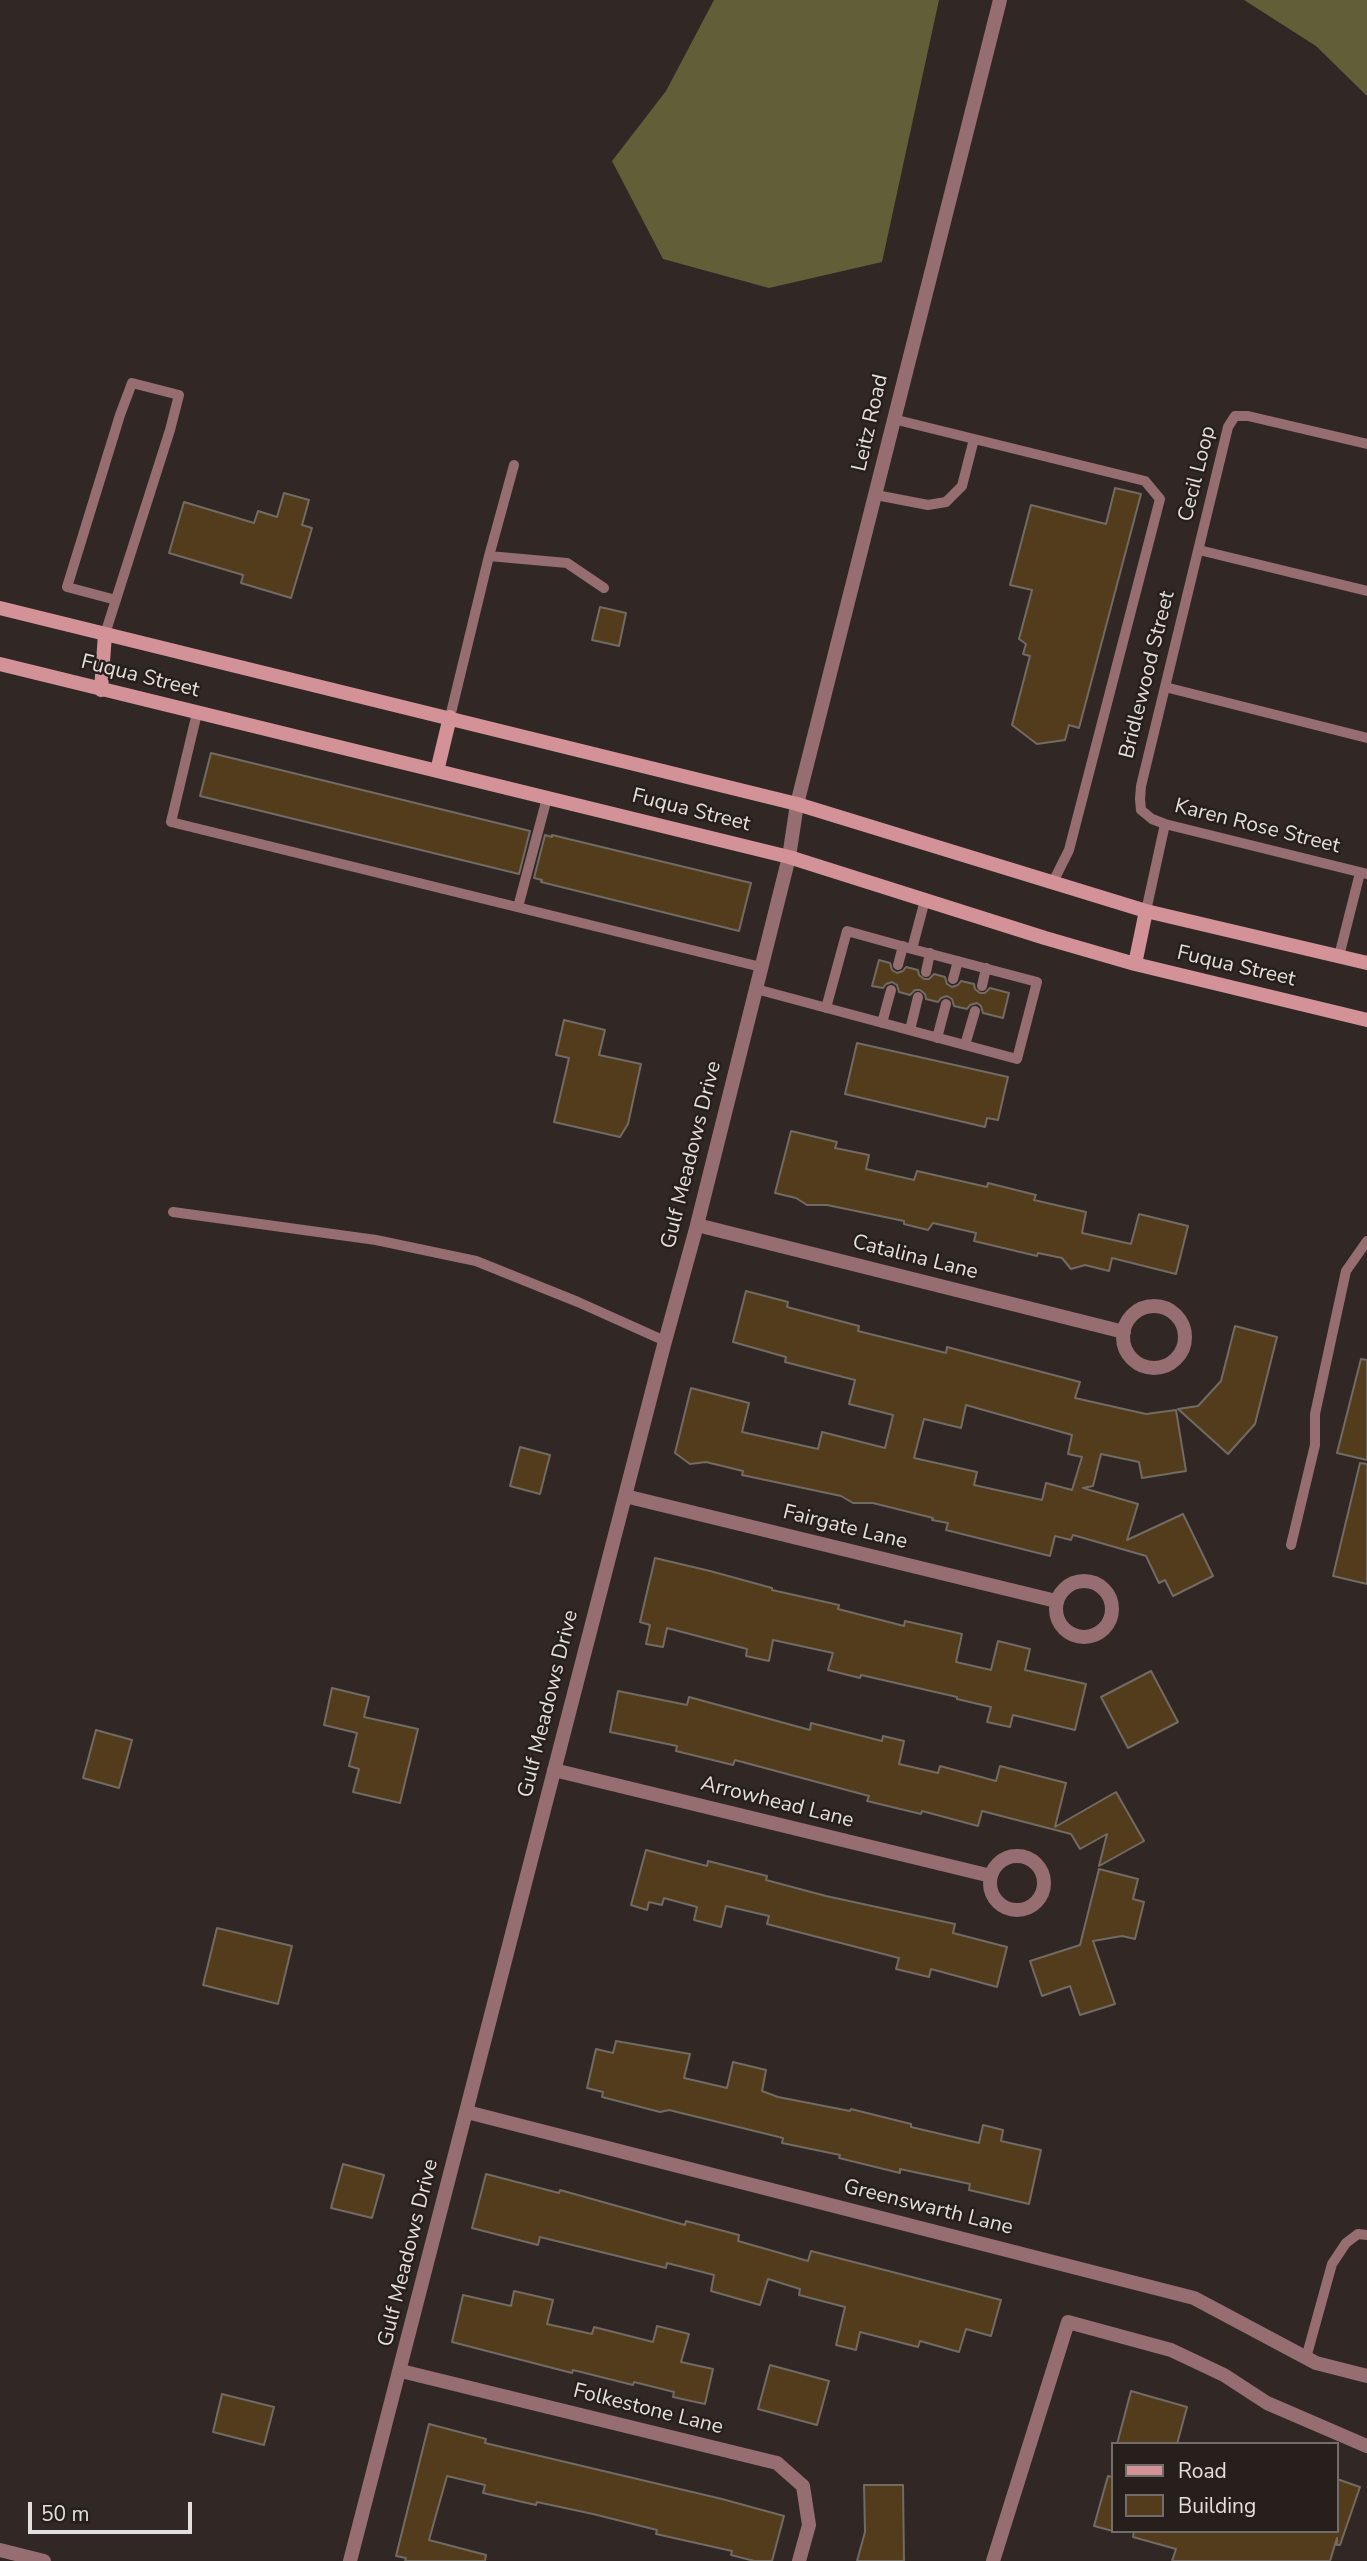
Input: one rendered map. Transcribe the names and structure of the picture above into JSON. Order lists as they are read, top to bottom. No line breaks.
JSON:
{"streets":{"main road":["Fuqua Street"],"street":["Leitz Road","Gulf Meadows Drive","Catalina Lane","Fairgate Lane","Arrowhead Lane","Greenswarth Lane","Folkestone Lane"],"lane":["Cecil Loop","Bridlewood Street","Karen Rose Street"]},"crossings":[["Leitz Road","Fuqua Street"],["Leitz Road","Gulf Meadows Drive"],["Cecil Loop","Bridlewood Street"],["Bridlewood Street","Karen Rose Street"],["Fuqua Street","Gulf Meadows Drive"],["Gulf Meadows Drive","Catalina Lane"],["Gulf Meadows Drive","Fairgate Lane"],["Gulf Meadows Drive","Arrowhead Lane"],["Gulf Meadows Drive","Greenswarth Lane"],["Gulf Meadows Drive","Folkestone Lane"]],"legend":["Road","Building"],"scale_bar":"50 m"}
